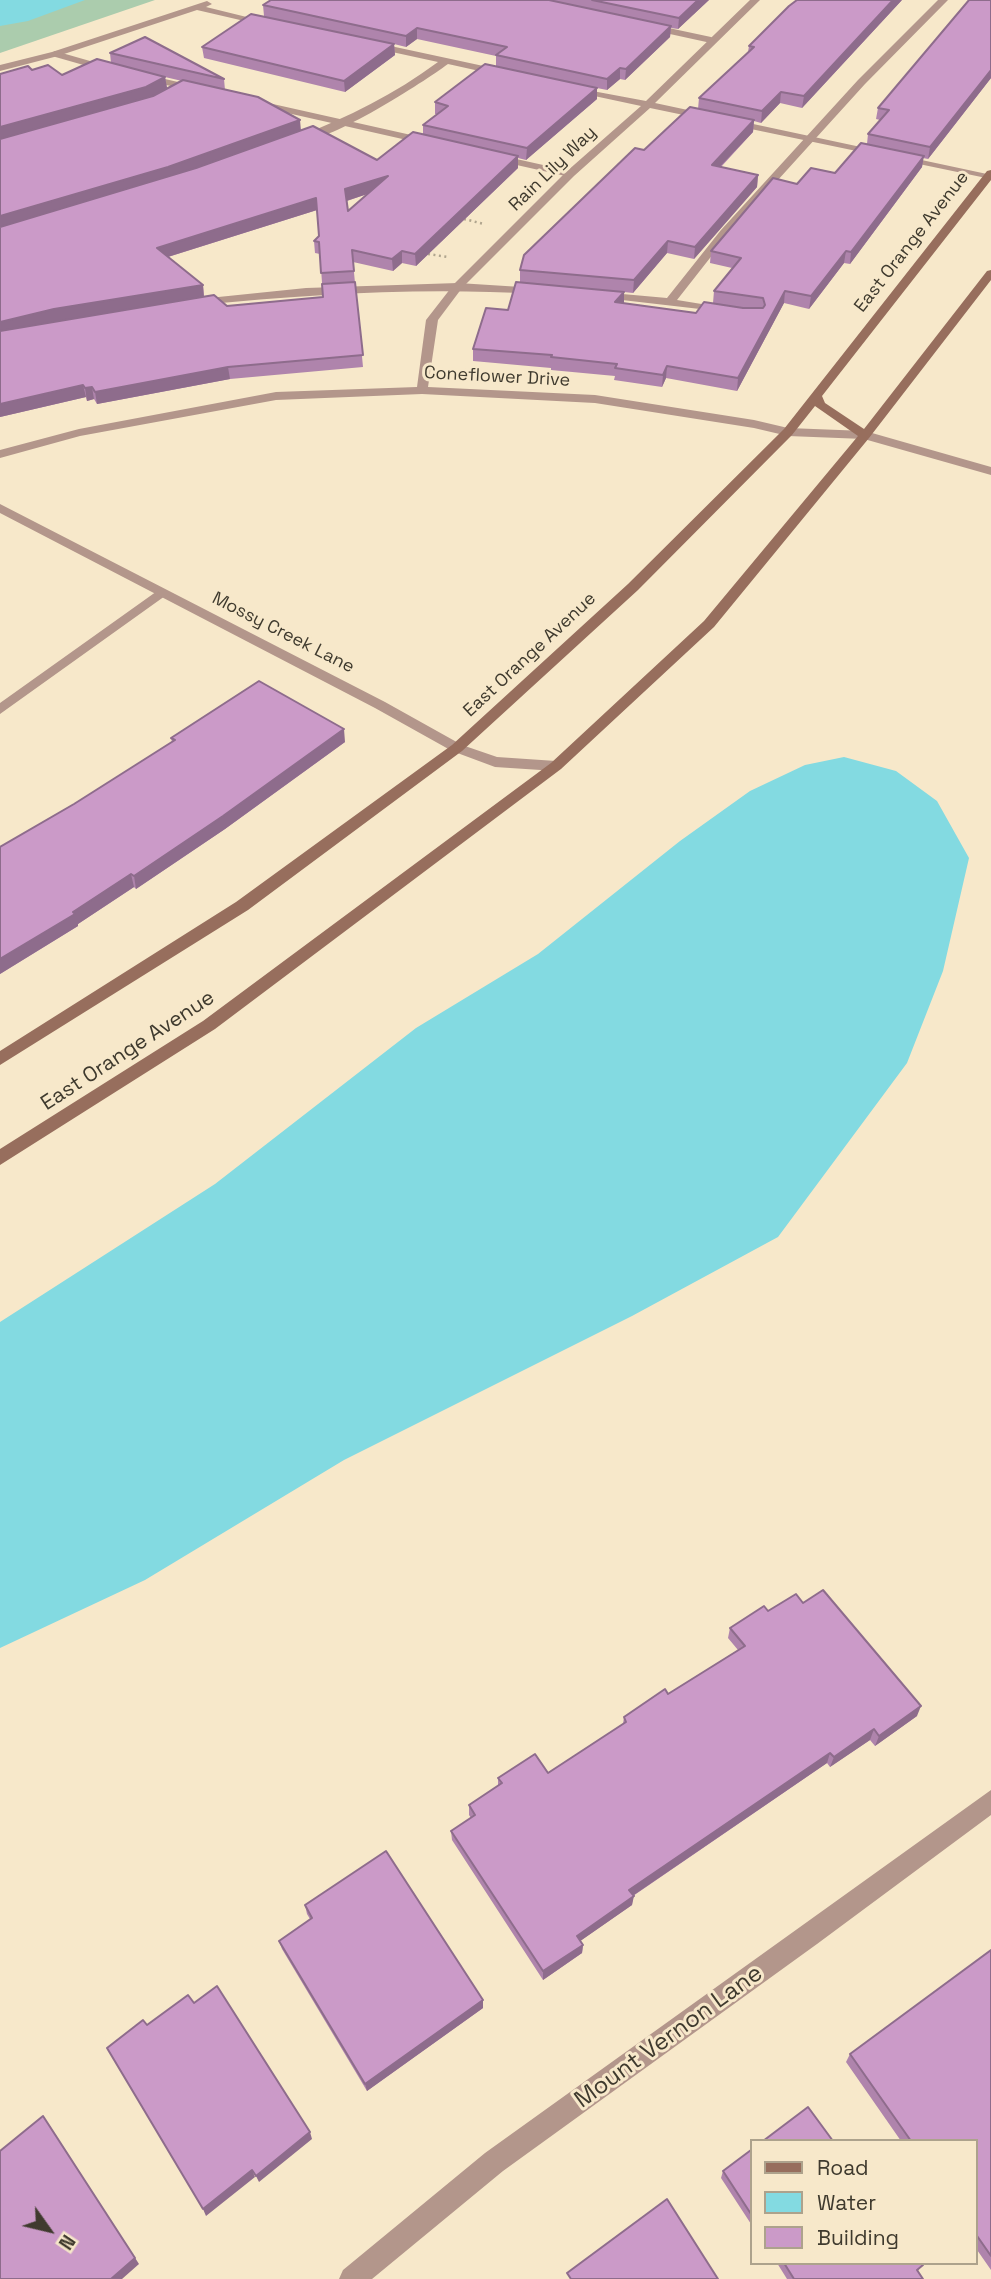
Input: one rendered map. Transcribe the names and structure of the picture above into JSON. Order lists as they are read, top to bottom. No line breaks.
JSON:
{"streets":{"street":["Rain Lily Way","East Orange Avenue","Coneflower Drive","Mossy Creek Lane","Mount Vernon Lane"]},"crossings":[["Rain Lily Way","Coneflower Drive"],["East Orange Avenue","Coneflower Drive"],["East Orange Avenue","Mossy Creek Lane"]],"legend":["Road","Water","Building"],"north":"bottom right"}
